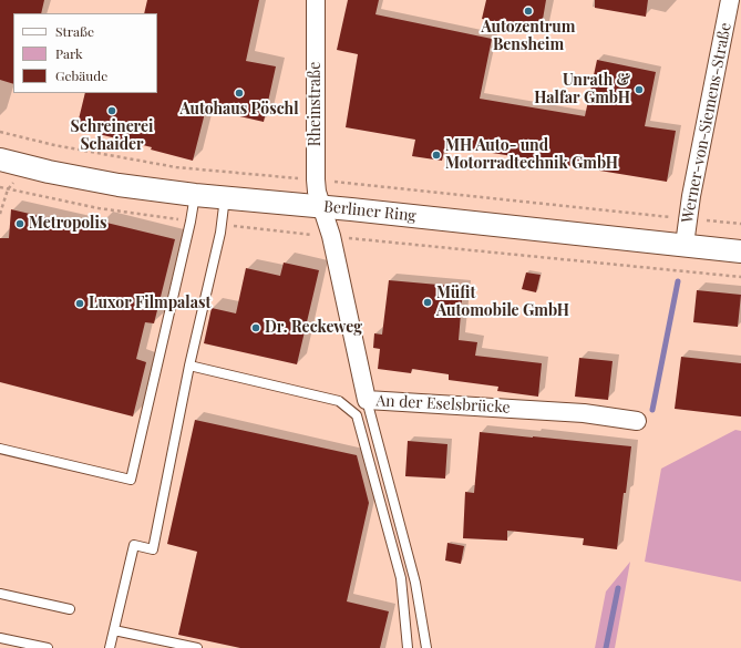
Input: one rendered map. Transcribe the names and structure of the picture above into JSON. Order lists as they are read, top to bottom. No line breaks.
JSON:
{"streets":{"street":["Rheinstraße","Werner-von-Siemens-Straße","Berliner Ring","An der Eselsbrücke"]},"crossings":[["Rheinstraße","Berliner Ring"],["Rheinstraße","An der Eselsbrücke"],["Werner-von-Siemens-Straße","Berliner Ring"],["Berliner Ring","An der Eselsbrücke"]],"places":["Autozentrum Bensheim","Unrath & Halfar GmbH","Autohaus Pöschl","Schreinerei Schaider","MH Auto- und Motorradtechnik GmbH","Metropolis","Müfit Automobile GmbH","Luxor Filmpalast","Dr. Reckeweg"],"legend":["Straße","Park","Gebäude"]}
